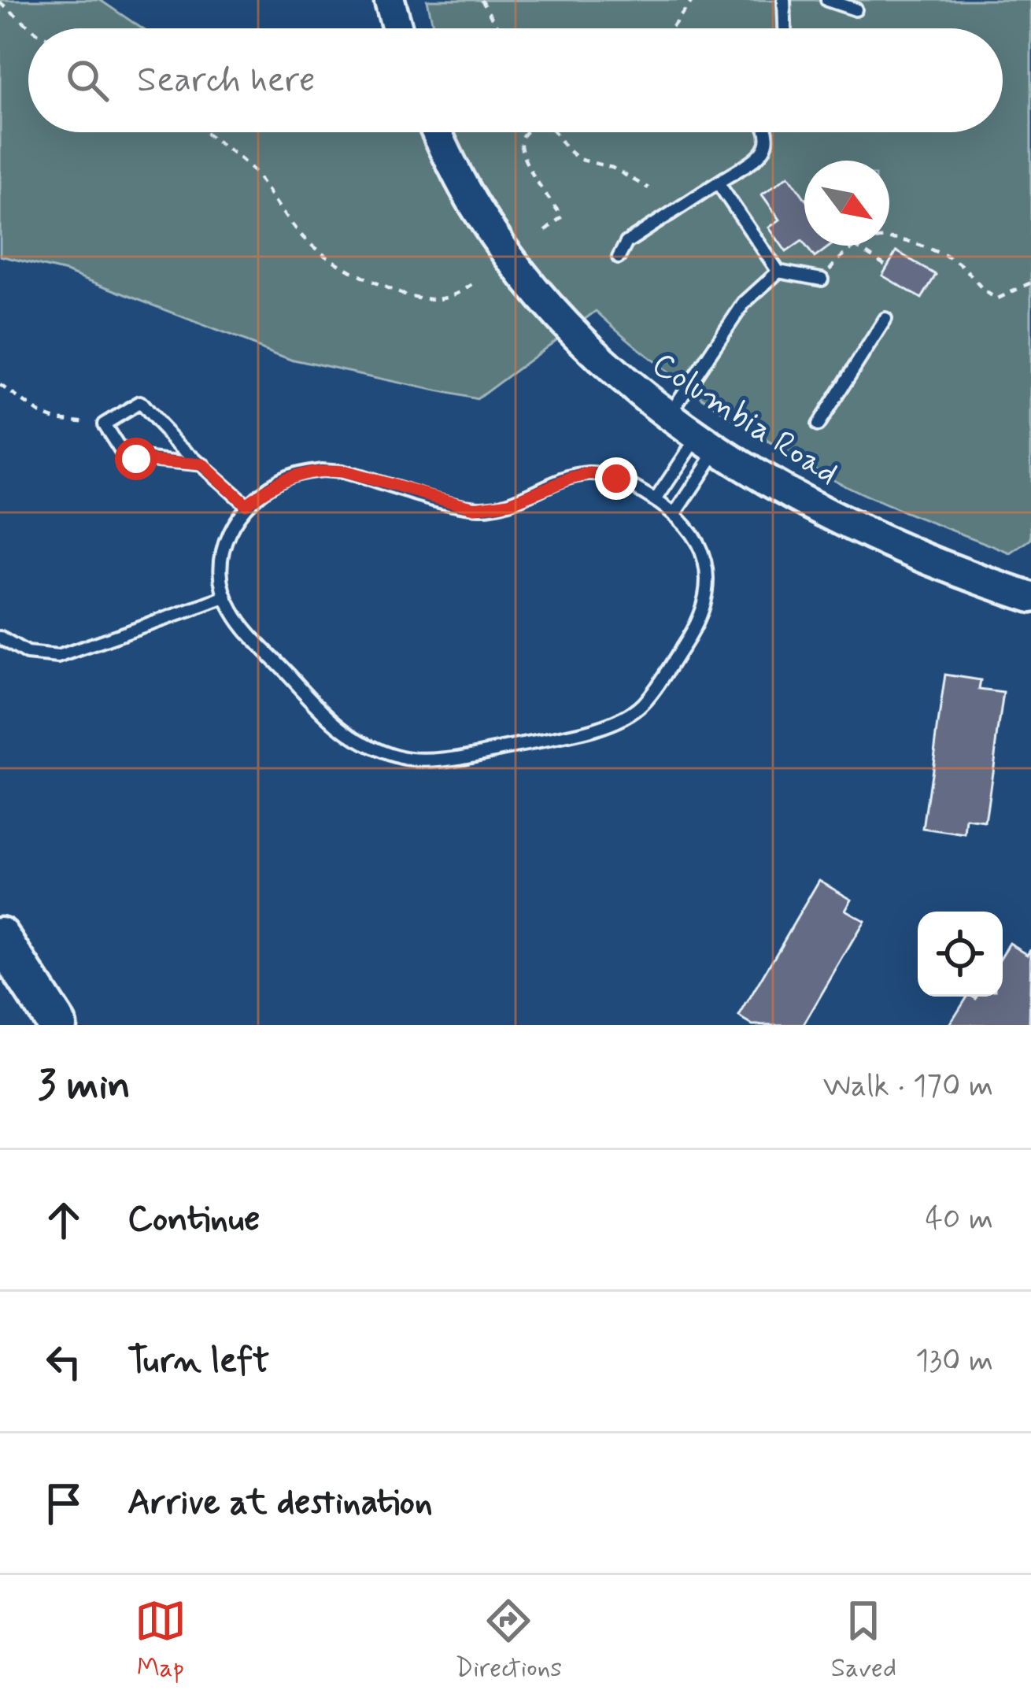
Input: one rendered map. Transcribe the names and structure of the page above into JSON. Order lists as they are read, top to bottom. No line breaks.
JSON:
{"streets":{"main road":["Columbia Road"]},"north":"bottom right","page":{"search":"Search here","heading":["3 min","Walk · 170 m"],"list":[["Continue","40 m"],["Turn left","130 m"],"Arrive at destination"],"nav":["Map","Directions","Saved"]}}
